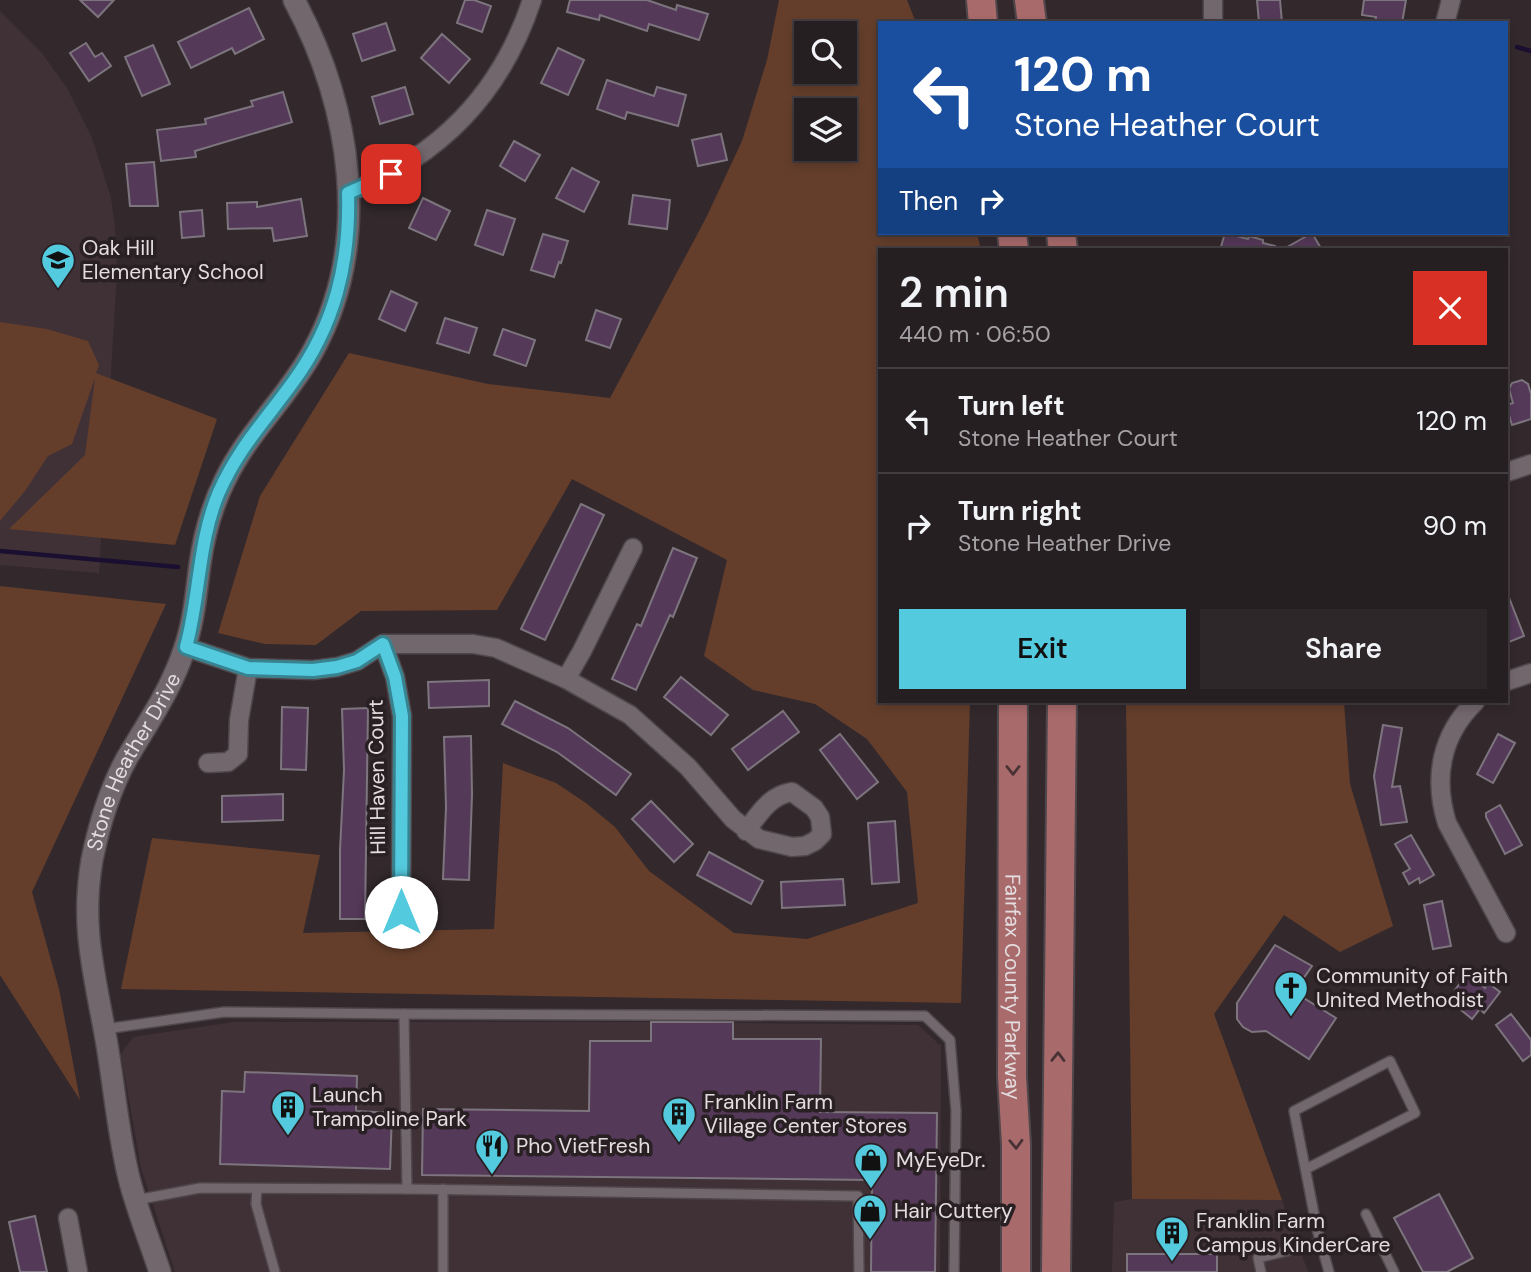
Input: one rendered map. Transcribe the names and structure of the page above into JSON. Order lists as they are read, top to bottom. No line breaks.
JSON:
{"streets":{"highway":["Fairfax County Parkway"],"street":["Stone Heather Drive","Hill Haven Court"]},"places":{"school or university":["Oak Hill Elementary School"],"church":["Community of Faith United Methodist"],"building":["Launch Trampoline Park","Franklin Farm Village Center Stores","Franklin Farm Campus KinderCare"],"restaurant":["Pho VietFresh"],"shop":["MyEyeDr.","Hair Cuttery"]},"page":{"turn":["120 m","Stone Heather Court"],"then":"Then","heading":["2 min","440 m · 06:50"],"list":[{"name":"Turn left","note":"Stone Heather Court","value":"120 m"},{"name":"Turn right","note":"Stone Heather Drive","value":"90 m"}],"buttons":["Exit","Share"]}}
